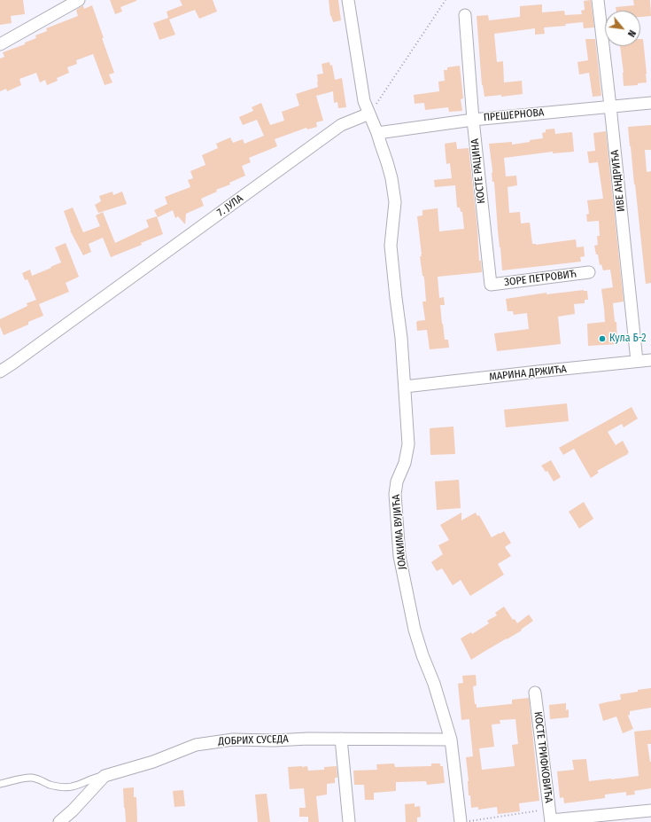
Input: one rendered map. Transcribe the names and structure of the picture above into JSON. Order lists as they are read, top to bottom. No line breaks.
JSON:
{"streets":{"street":["ПРЕШЕРНОВА","КОСТЕ РАЦИНА","ИВЕ АНДРИЋА","7. ЈУЛА","ЗОРЕ ПЕТРОВИЋ","МАРИНА ДРЖИЋА","ЈОАКИМА ВУЈИЋА","ДОБРИХ СУСЕДА","КОСТЕ ТРИФКОВИЋА"]},"crossings":[["ПРЕШЕРНОВА","КОСТЕ РАЦИНА"],["ПРЕШЕРНОВА","ИВЕ АНДРИЋА"],["ПРЕШЕРНОВА","ЈОАКИМА ВУЈИЋА"],["КОСТЕ РАЦИНА","ЗОРЕ ПЕТРОВИЋ"],["ИВЕ АНДРИЋА","МАРИНА ДРЖИЋА"],["7. ЈУЛА","ЈОАКИМА ВУЈИЋА"],["МАРИНА ДРЖИЋА","ЈОАКИМА ВУЈИЋА"],["ЈОАКИМА ВУЈИЋА","ДОБРИХ СУСЕДА"]],"places":["Кула Б-2"],"north":"bottom right"}
